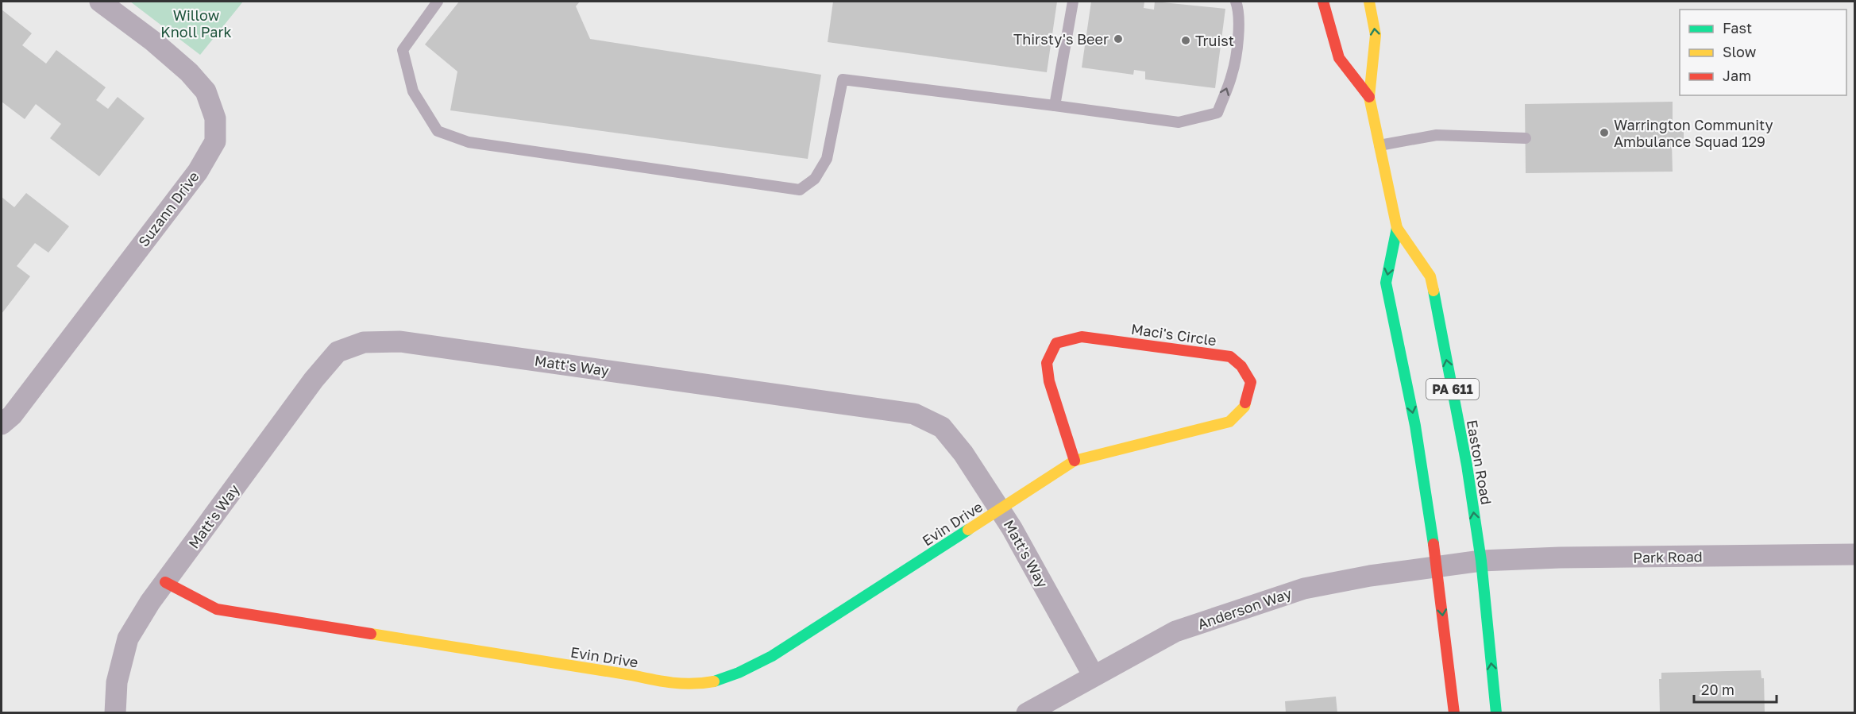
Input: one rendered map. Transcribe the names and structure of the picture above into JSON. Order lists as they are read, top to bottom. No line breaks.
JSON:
{"streets":{"main road":["Maci's Circle","PA 611","Easton Road","Evin Drive"],"street":["Suzann Drive","Matt's Way","Park Road","Anderson Way"]},"crossings":[["Maci's Circle","Matt's Way"],["Maci's Circle","Evin Drive"],["Matt's Way","Evin Drive"],["Matt's Way","Anderson Way"],["Easton Road","Park Road"],["Easton Road","Anderson Way"],["Park Road","Anderson Way"]],"parks":["Willow Knoll Park"],"places":["Thirsty's Beer","Truist","Warrington Community Ambulance Squad 129"],"legend":["Fast","Slow","Jam"],"scale_bar":"20 m"}
